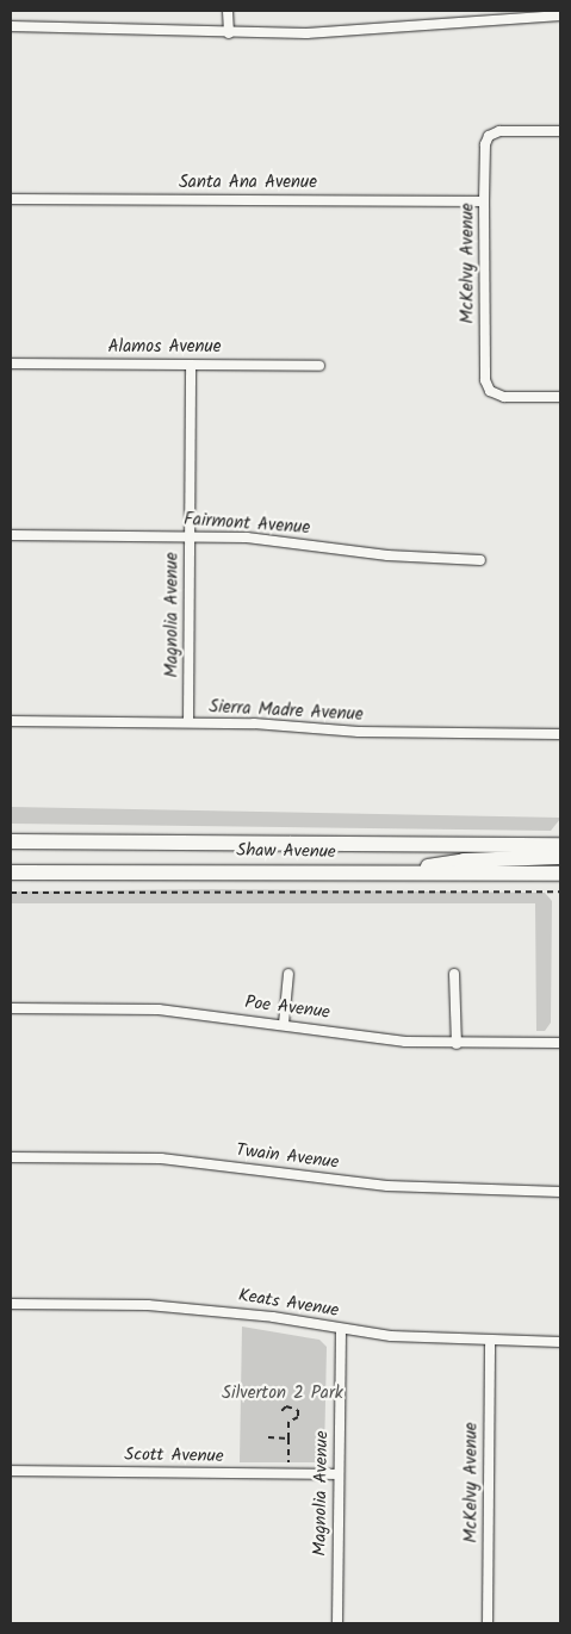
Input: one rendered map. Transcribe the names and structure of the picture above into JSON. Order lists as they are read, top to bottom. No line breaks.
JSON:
{"streets":{"main road":["Shaw Avenue"],"street":["Santa Ana Avenue","McKelvy Avenue","Alamos Avenue","Fairmont Avenue","Magnolia Avenue","Sierra Madre Avenue","Poe Avenue","Twain Avenue","Keats Avenue","Scott Avenue"]},"crossings":[["Santa Ana Avenue","McKelvy Avenue"],["McKelvy Avenue","Keats Avenue"],["Alamos Avenue","Magnolia Avenue"],["Fairmont Avenue","Magnolia Avenue"],["Magnolia Avenue","Sierra Madre Avenue"],["Magnolia Avenue","Keats Avenue"],["Magnolia Avenue","Scott Avenue"]],"parks":["Silverton 2 Park"]}
